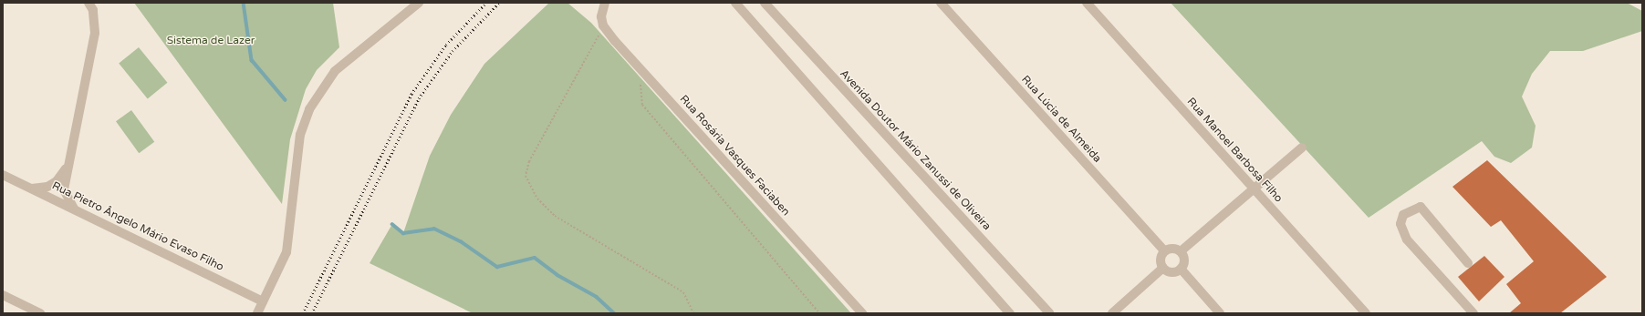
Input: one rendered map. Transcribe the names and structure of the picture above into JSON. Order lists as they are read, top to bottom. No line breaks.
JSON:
{"streets":{"street":["Rua Lúcia de Almeida","Avenida Doutor Mário Zanussi de Oliveira","Rua Manoel Barbosa Filho","Rua Rosária Vasques Faciaben","Rua Pietro Ângelo Mário Evaso Filho"]},"parks":["Sistema de Lazer"]}
